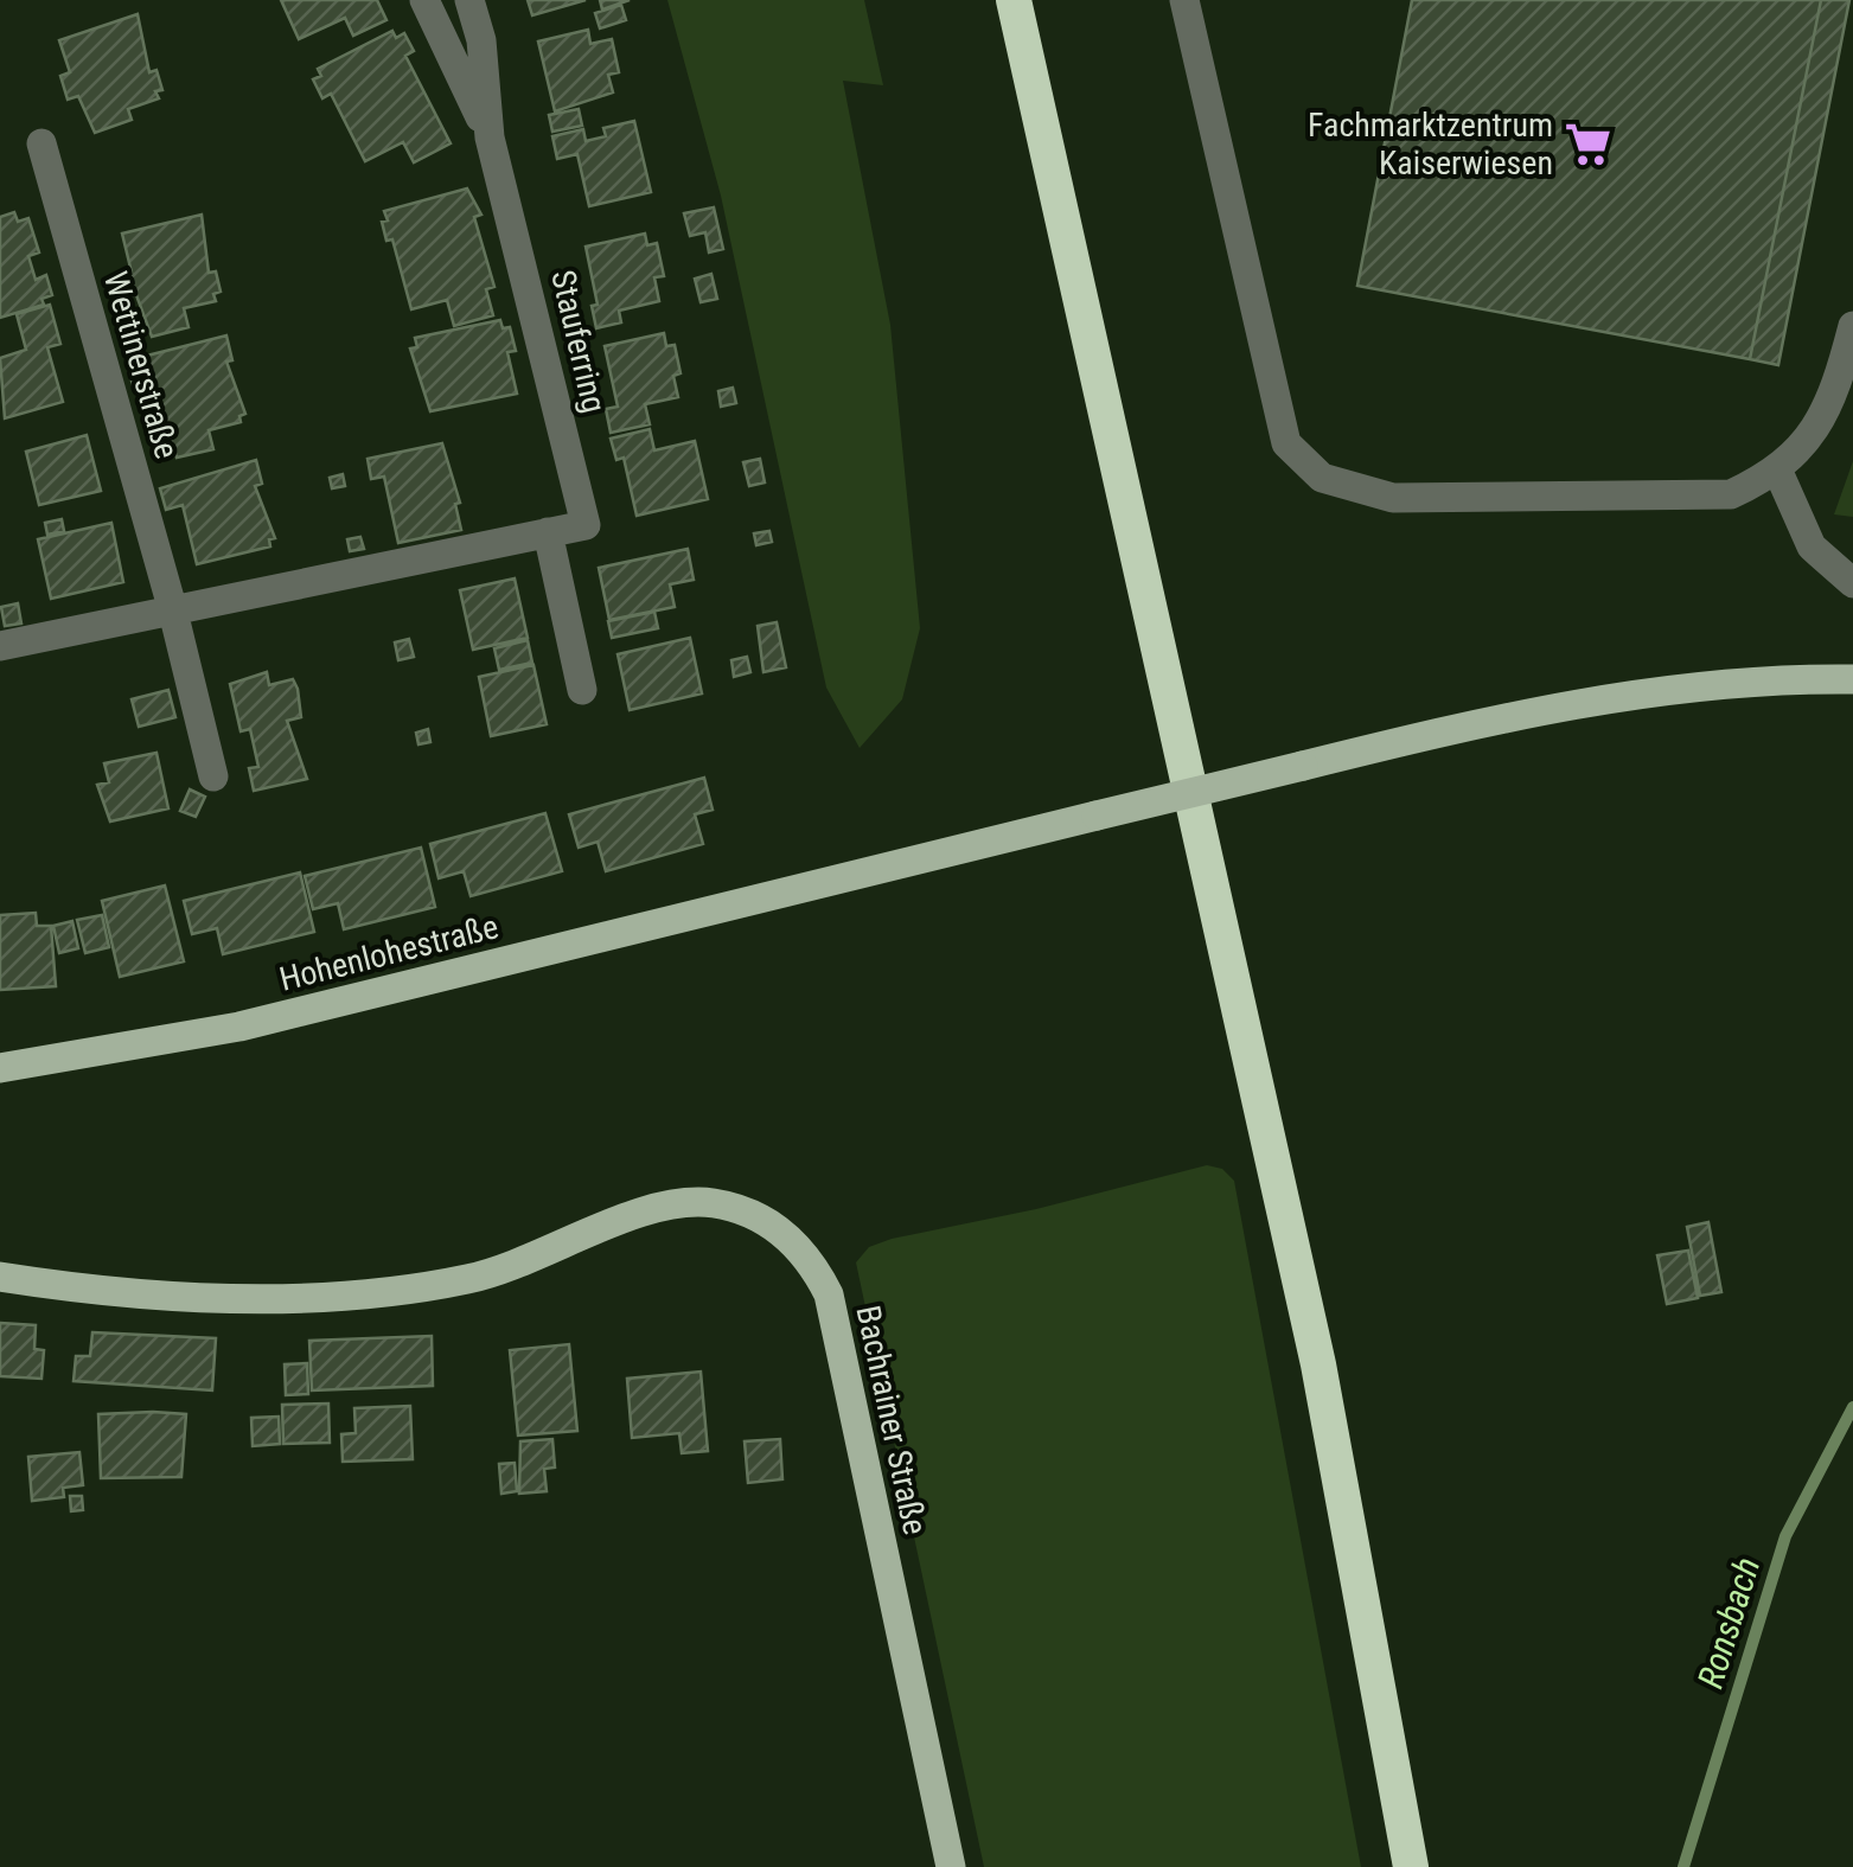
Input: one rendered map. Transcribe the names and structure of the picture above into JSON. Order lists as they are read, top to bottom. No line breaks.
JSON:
{"streets":{"main road":["Hohenlohestraße","Bachrainer Straße"],"street":["Stauferring","Wettinerstraße"]},"crossings":[["Stauferring","Wettinerstraße"]],"water":["Ronsbach"],"places":{"supermarket":["Fachmarktzentrum Kaiserwiesen"]}}
